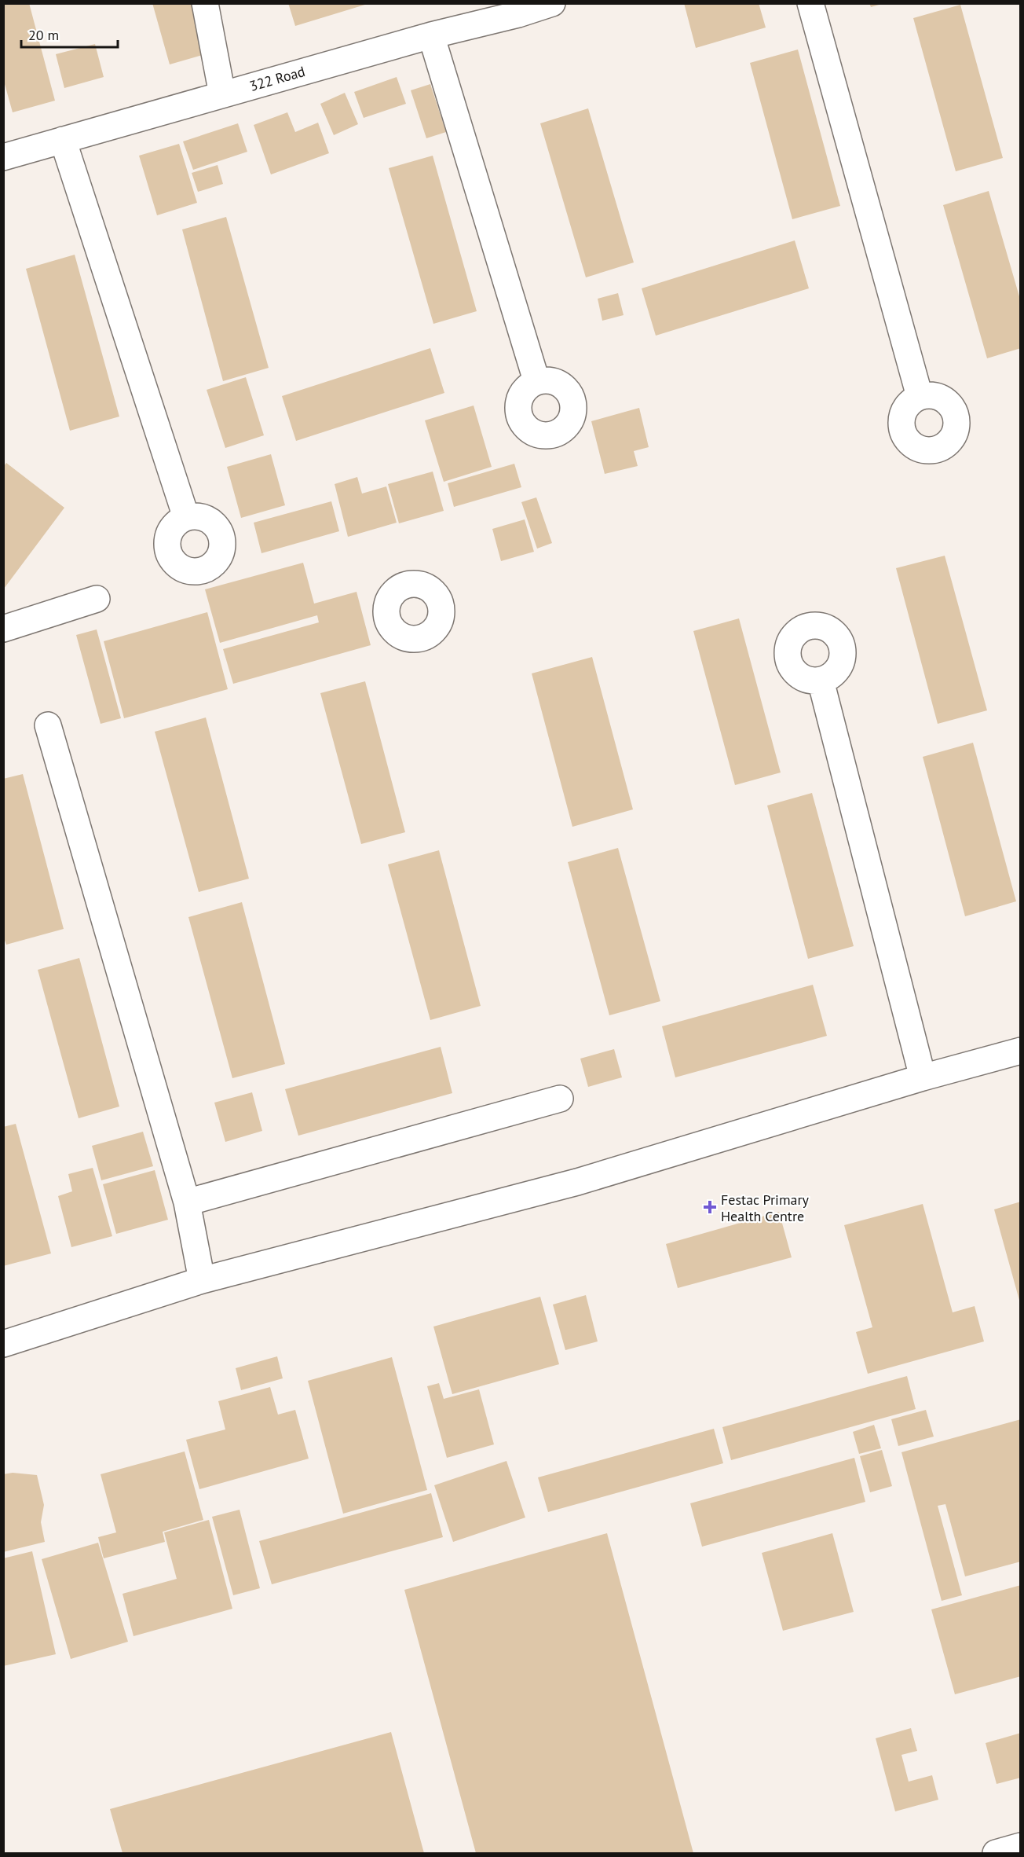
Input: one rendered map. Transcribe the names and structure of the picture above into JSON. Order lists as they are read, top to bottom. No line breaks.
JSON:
{"streets":{"street":["322 Road"]},"places":{"health":["Festac Primary Health Centre"]},"scale_bar":"20 m"}
